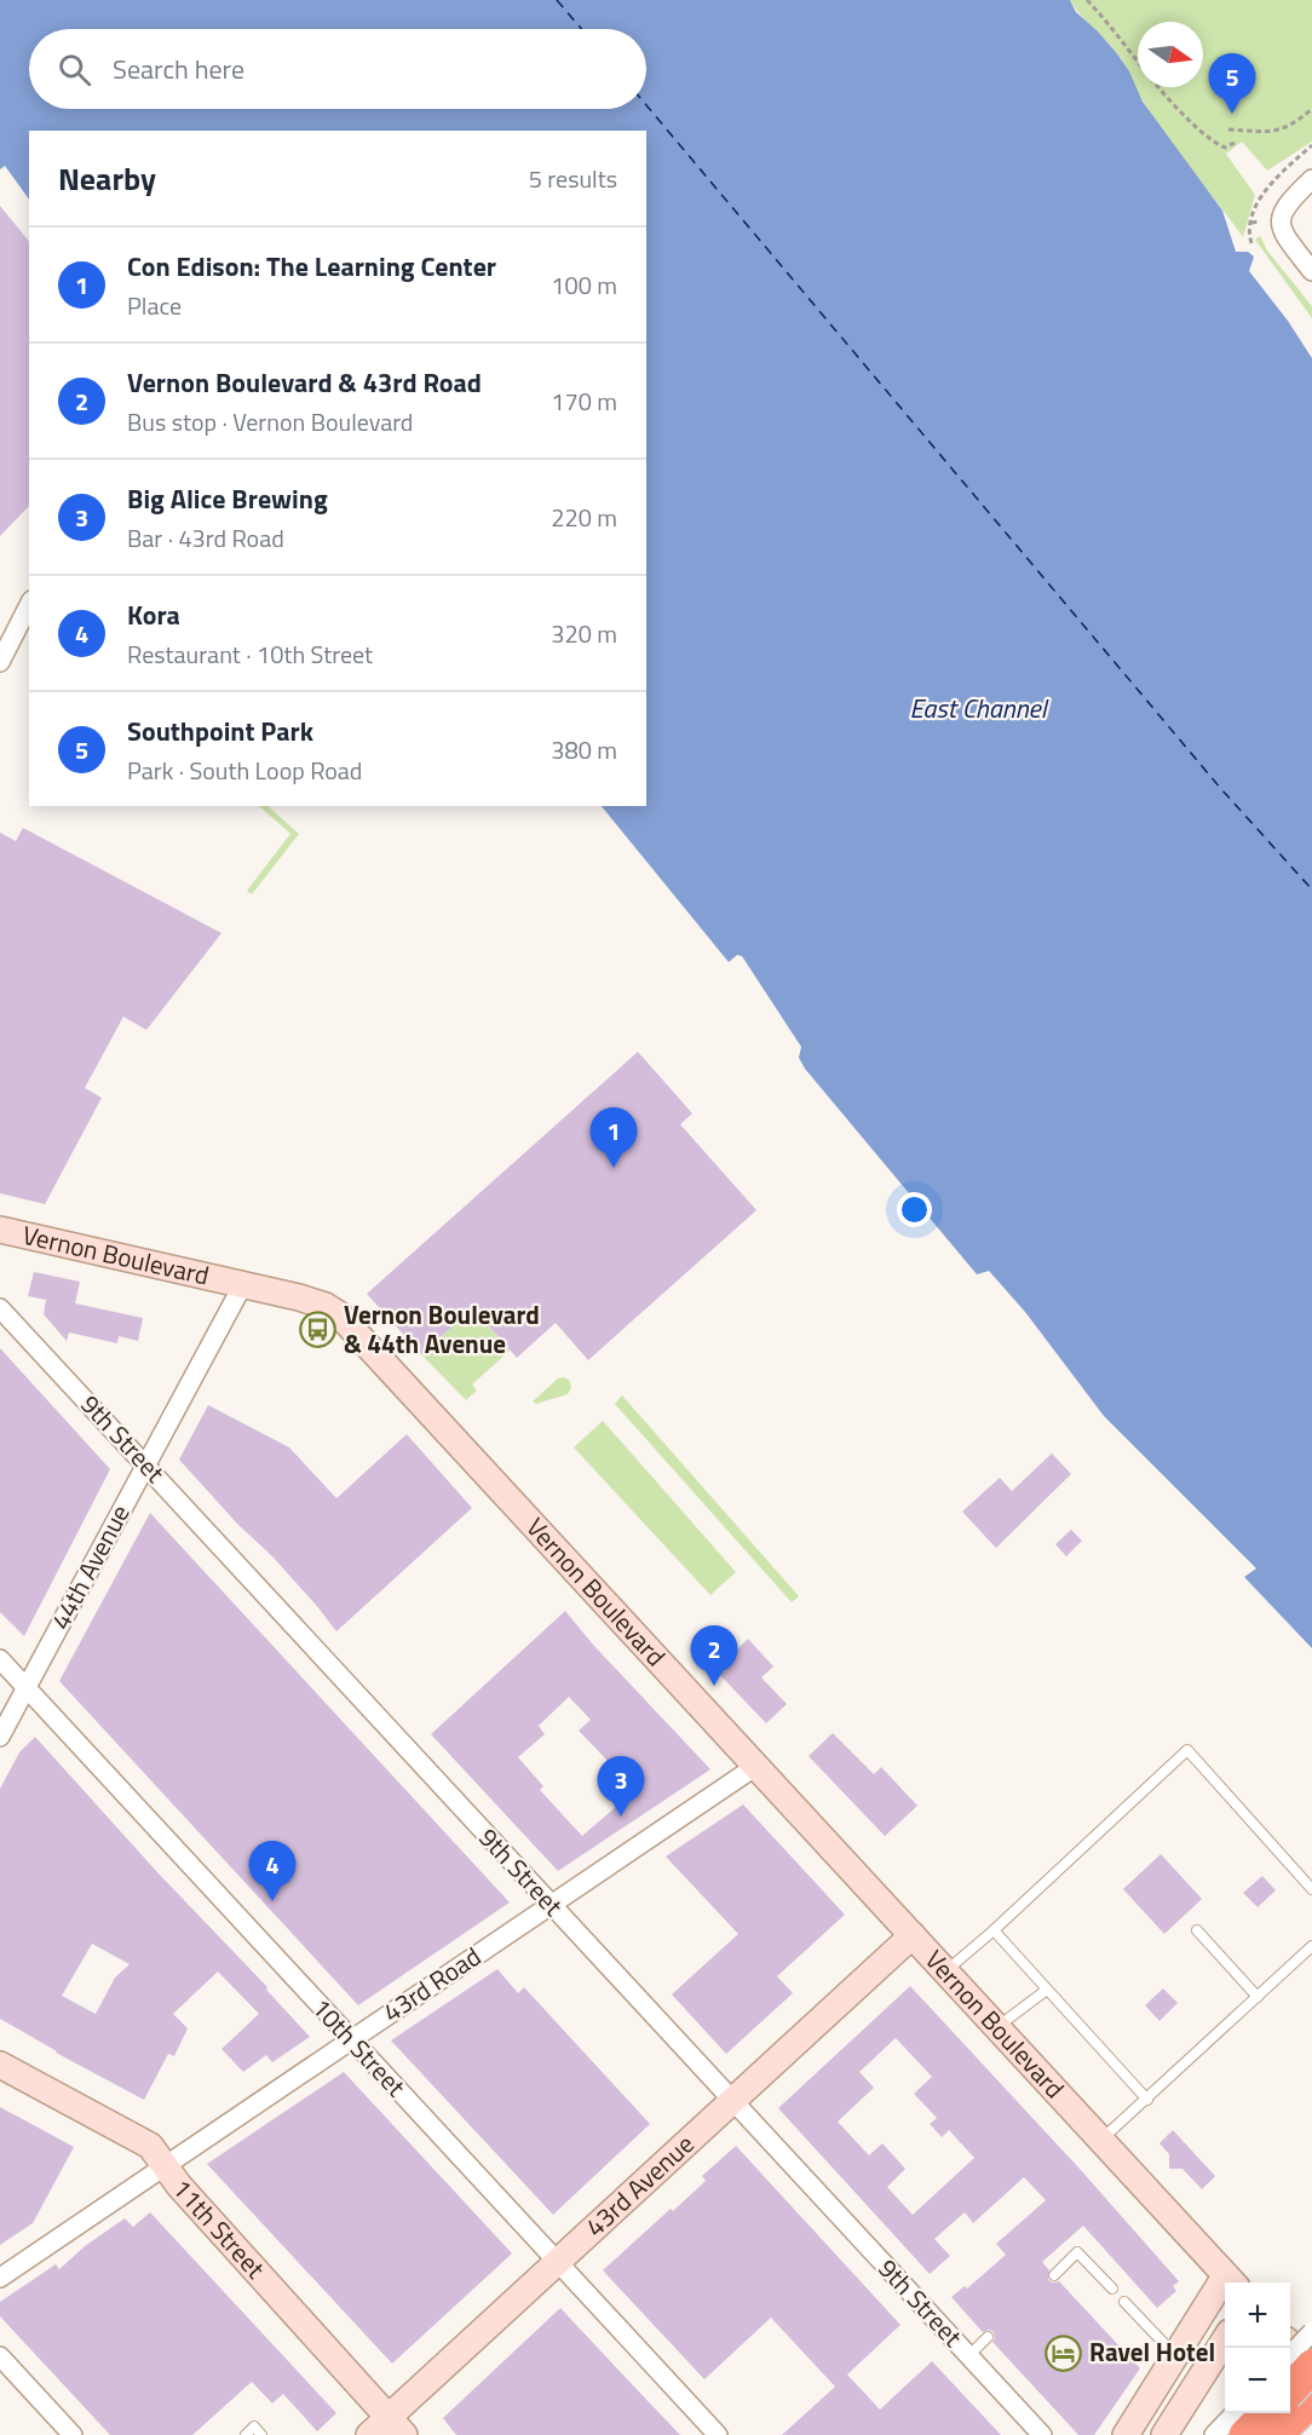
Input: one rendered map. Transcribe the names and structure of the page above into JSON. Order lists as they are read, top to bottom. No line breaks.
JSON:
{"streets":{"main road":["Vernon Boulevard","43rd Avenue","11th Street"],"street":["9th Street","44th Avenue","43rd Road","10th Street"]},"crossings":[["Vernon Boulevard","44th Avenue"],["Vernon Boulevard","43rd Road"],["Vernon Boulevard","43rd Avenue"],["9th Street","44th Avenue"],["9th Street","43rd Road"],["9th Street","43rd Avenue"],["44th Avenue","10th Street"],["43rd Road","10th Street"],["43rd Road","11th Street"],["10th Street","43rd Avenue"],["43rd Avenue","11th Street"]],"water":["East Channel"],"places":{"bus stop":["Vernon Boulevard & 44th Avenue"],"hotel":["Ravel Hotel"]},"north":"right","page":{"search":"Search here","pins":["5","1","2","3","4"],"heading":["Nearby","5 results"],"list":[{"mark":"1","name":"Con Edison: The Learning Center","note":"Place","value":"100 m"},{"mark":"2","name":"Vernon Boulevard & 43rd Road","note":"Bus stop · Vernon Boulevard","value":"170 m"},{"mark":"3","name":"Big Alice Brewing","note":"Bar · 43rd Road","value":"220 m"},{"mark":"4","name":"Kora","note":"Restaurant · 10th Street","value":"320 m"},{"mark":"5","name":"Southpoint Park","note":"Park · South Loop Road","value":"380 m"}],"map_buttons":["+","−"]}}
